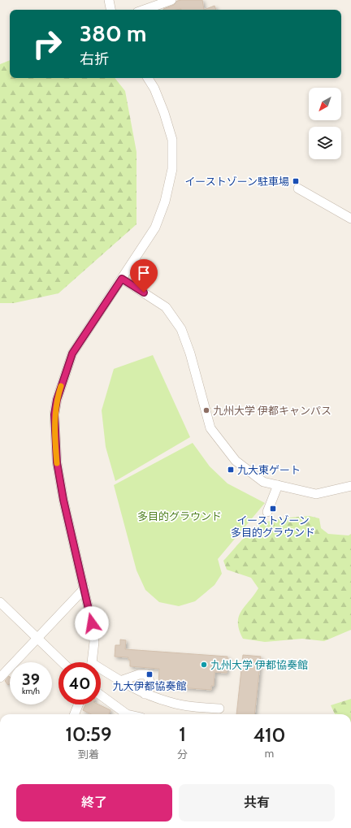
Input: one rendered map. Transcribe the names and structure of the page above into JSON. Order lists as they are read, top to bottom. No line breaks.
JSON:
{"parks":["多目的グラウンド"],"places":{"transit":["イーストゾーン駐車場","九大東ゲート","イーストゾーン 多目的グラウンド","九大伊都協奏館"],"other":["九州大学 伊都キャンパス","九州大学 伊都協奏館"]},"north":"bottom left","page":{"turn":["380 m","右折"],"speed":"39 km/h","limit":"40","eta":["10:59","到着","1","分","410","m"],"buttons":["終了","共有"]}}
